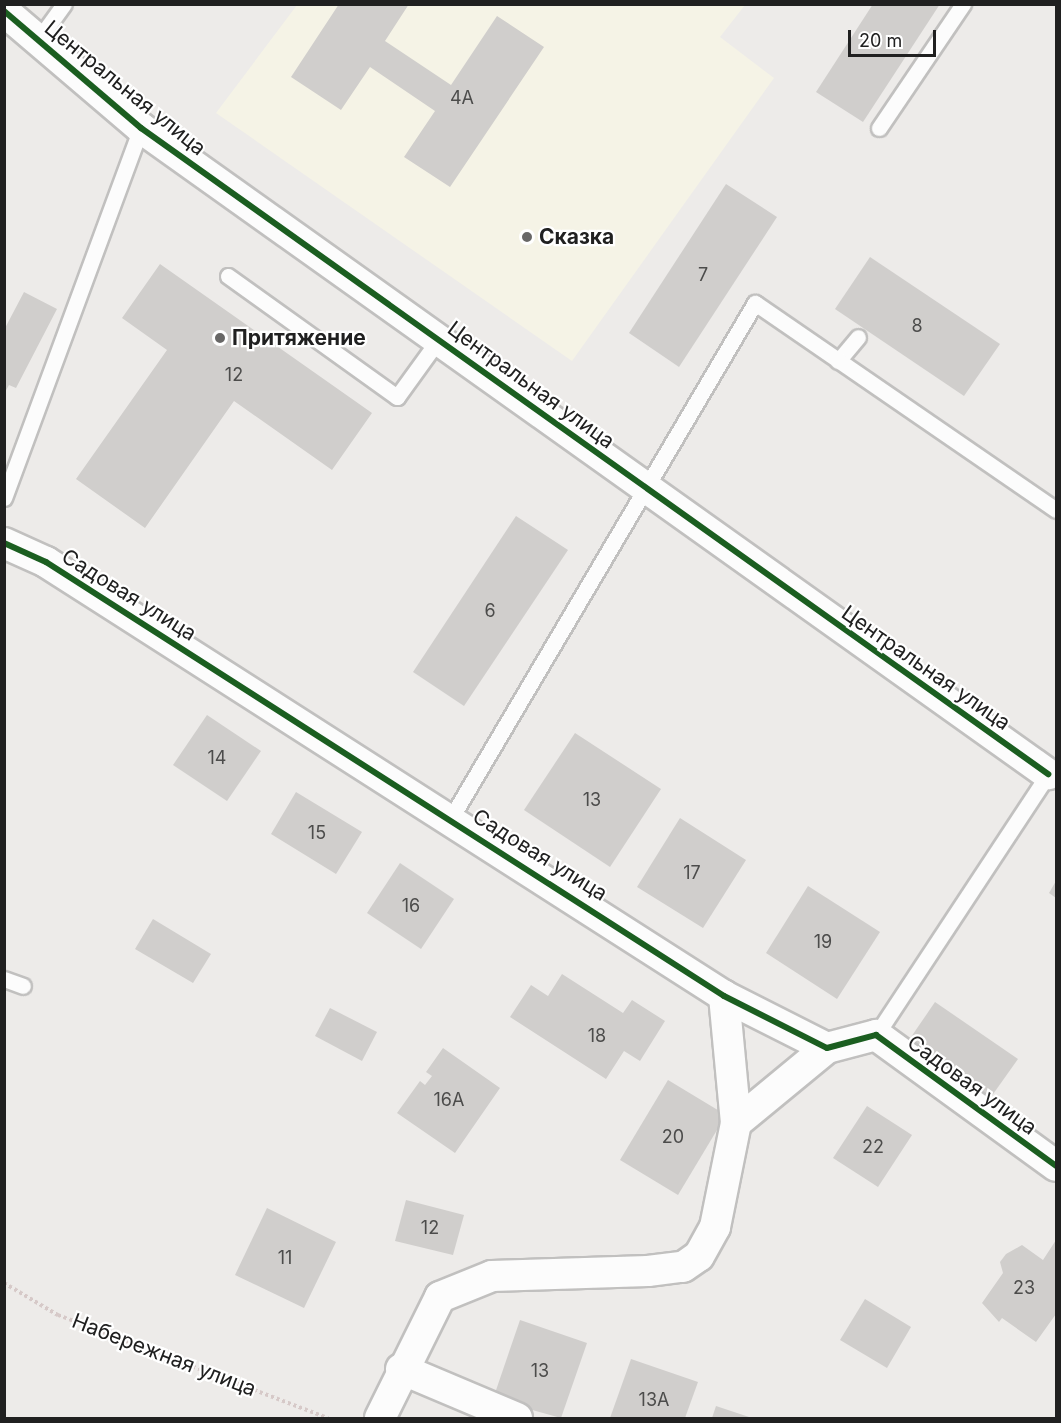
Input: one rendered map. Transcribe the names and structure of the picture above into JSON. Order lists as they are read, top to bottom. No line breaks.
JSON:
{"streets":{"street":["Центральная улица","Садовая улица"],"path":["Набережная улица"]},"places":["Сказка","Притяжение"],"house_numbers":["4А","7","8","12","6","14","13","15","17","16","19","18","16А","20","22","12","11","23","13","13А"],"scale_bar":"20 m"}
